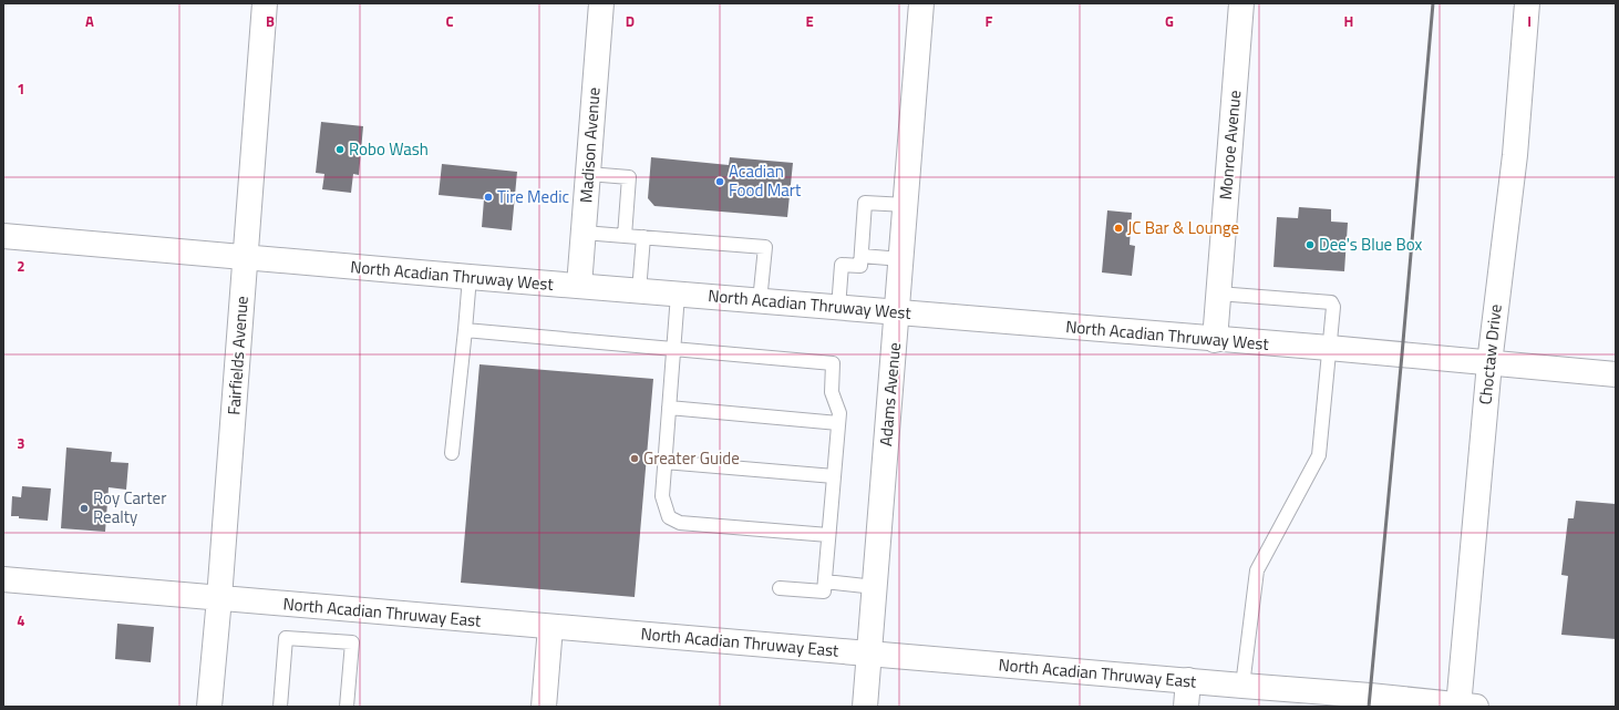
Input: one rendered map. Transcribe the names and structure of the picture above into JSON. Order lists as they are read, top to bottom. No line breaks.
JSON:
{"streets":{"street":["Madison Avenue","Monroe Avenue","North Acadian Thruway West","Choctaw Drive","Fairfields Avenue","Adams Avenue","North Acadian Thruway East"]},"crossings":[["Madison Avenue","North Acadian Thruway West"],["Monroe Avenue","North Acadian Thruway West"],["North Acadian Thruway West","Choctaw Drive"],["North Acadian Thruway West","Fairfields Avenue"],["North Acadian Thruway West","Adams Avenue"],["Choctaw Drive","North Acadian Thruway East"],["Fairfields Avenue","North Acadian Thruway East"],["Adams Avenue","North Acadian Thruway East"]],"places":["Robo Wash","Acadian Food Mart","Tire Medic","JC Bar & Lounge","Dee's Blue Box","Greater Guide","Roy Carter Realty"],"grid":{"columns":["A","B","C","D","E","F","G","H","I"],"rows":["1","2","3","4"]}}
